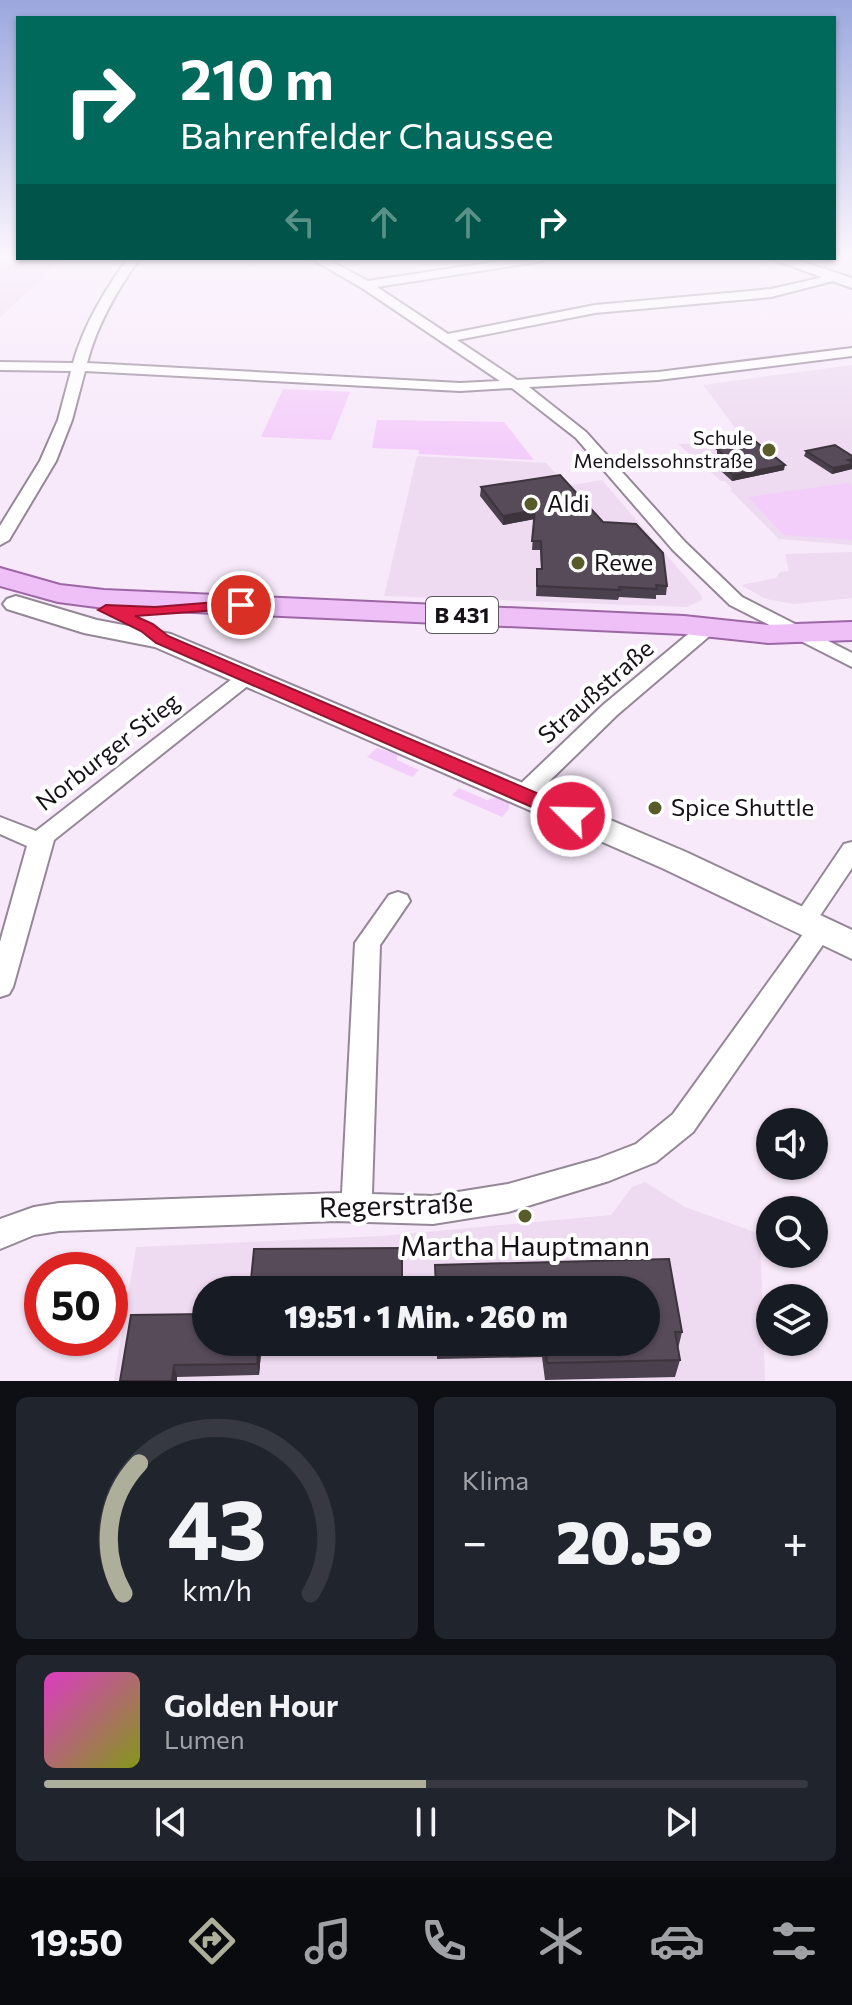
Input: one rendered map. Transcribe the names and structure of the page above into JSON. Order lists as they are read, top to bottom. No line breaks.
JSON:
{"streets":{"main road":["B 431"],"street":["Straußstraße","Norburger Stieg","Regerstraße"]},"crossings":[["B 431","Straußstraße"]],"places":["Schule Mendelssohnstraße","Aldi","Rewe","Spice Shuttle","Martha Hauptmann"],"page":{"turn":["210 m","Bahrenfelder Chaussee"],"limit":"50","trip":"19:51 · 1 Min. · 260 m","tile":"Klima","heat":["−","20.5°","+"],"song":["Golden Hour","Lumen"],"tabs":"19:50","gauge":["43","km/h"]}}
